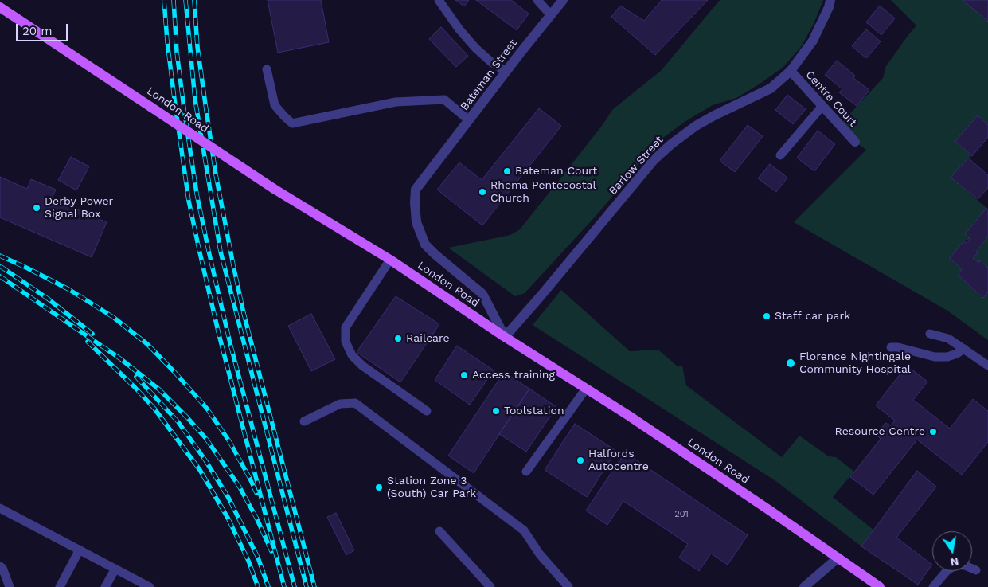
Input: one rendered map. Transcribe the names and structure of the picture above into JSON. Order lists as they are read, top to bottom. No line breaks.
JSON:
{"streets":{"main road":["London Road"],"street":["Bateman Street","Centre Court","Barlow Street"]},"crossings":[["Bateman Street","London Road"],["Bateman Street","Barlow Street"],["Centre Court","Barlow Street"],["London Road","Barlow Street"]],"places":["Bateman Court","Rhema Pentecostal Church","Derby Power Signal Box","Staff car park","Railcare","Florence Nightingale Community Hospital","Access training","Toolstation","Resource Centre","Halfords Autocentre","Station Zone 3 (South) Car Park"],"house_numbers":["201"],"scale_bar":"20 m","north":"bottom"}
